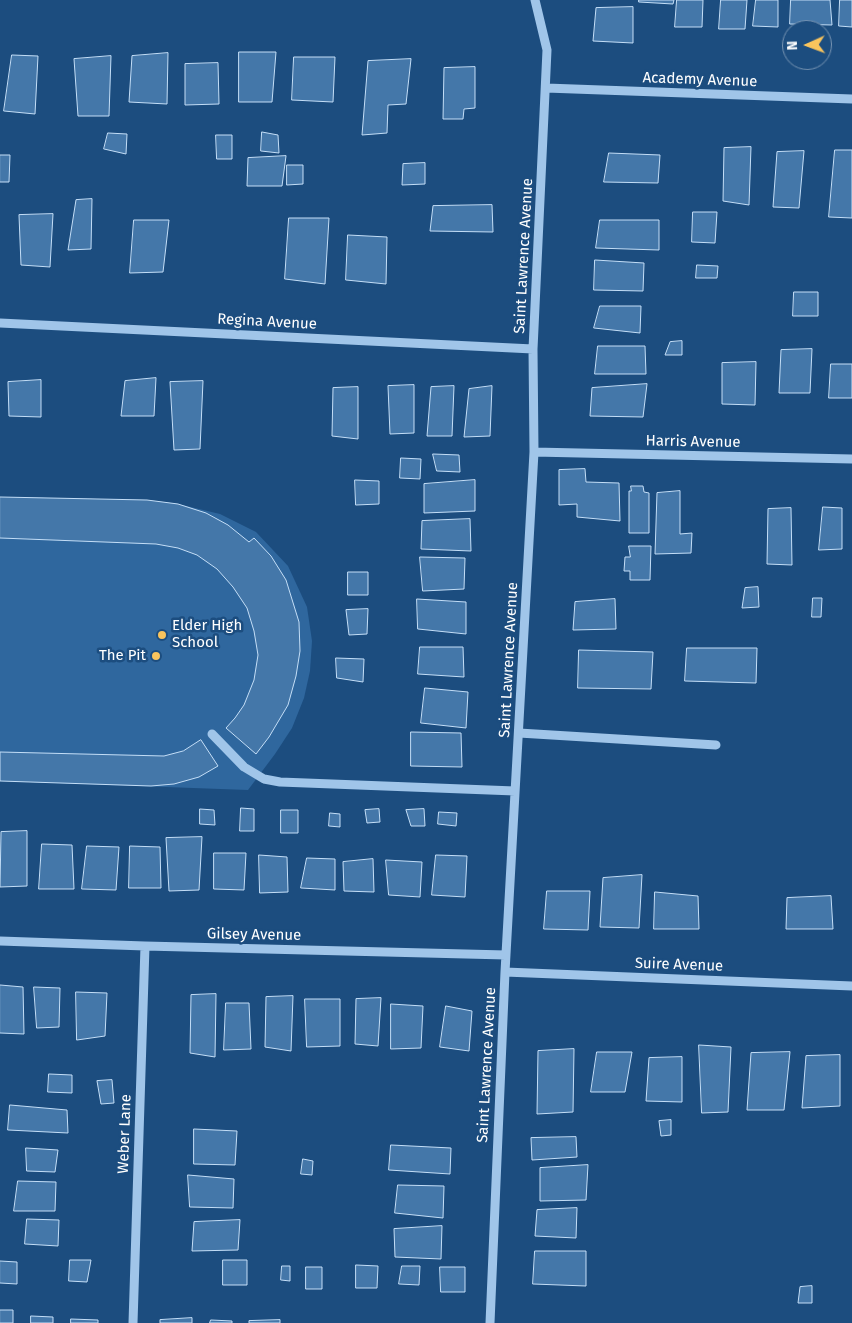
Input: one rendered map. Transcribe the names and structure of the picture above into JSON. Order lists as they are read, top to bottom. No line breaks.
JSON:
{"streets":{"street":["Academy Avenue","Saint Lawrence Avenue","Regina Avenue","Harris Avenue","Gilsey Avenue","Suire Avenue","Weber Lane"]},"crossings":[["Academy Avenue","Saint Lawrence Avenue"],["Saint Lawrence Avenue","Regina Avenue"],["Saint Lawrence Avenue","Harris Avenue"],["Saint Lawrence Avenue","Gilsey Avenue"],["Saint Lawrence Avenue","Suire Avenue"],["Gilsey Avenue","Weber Lane"]],"places":["Elder High School","The Pit"],"north":"left"}
